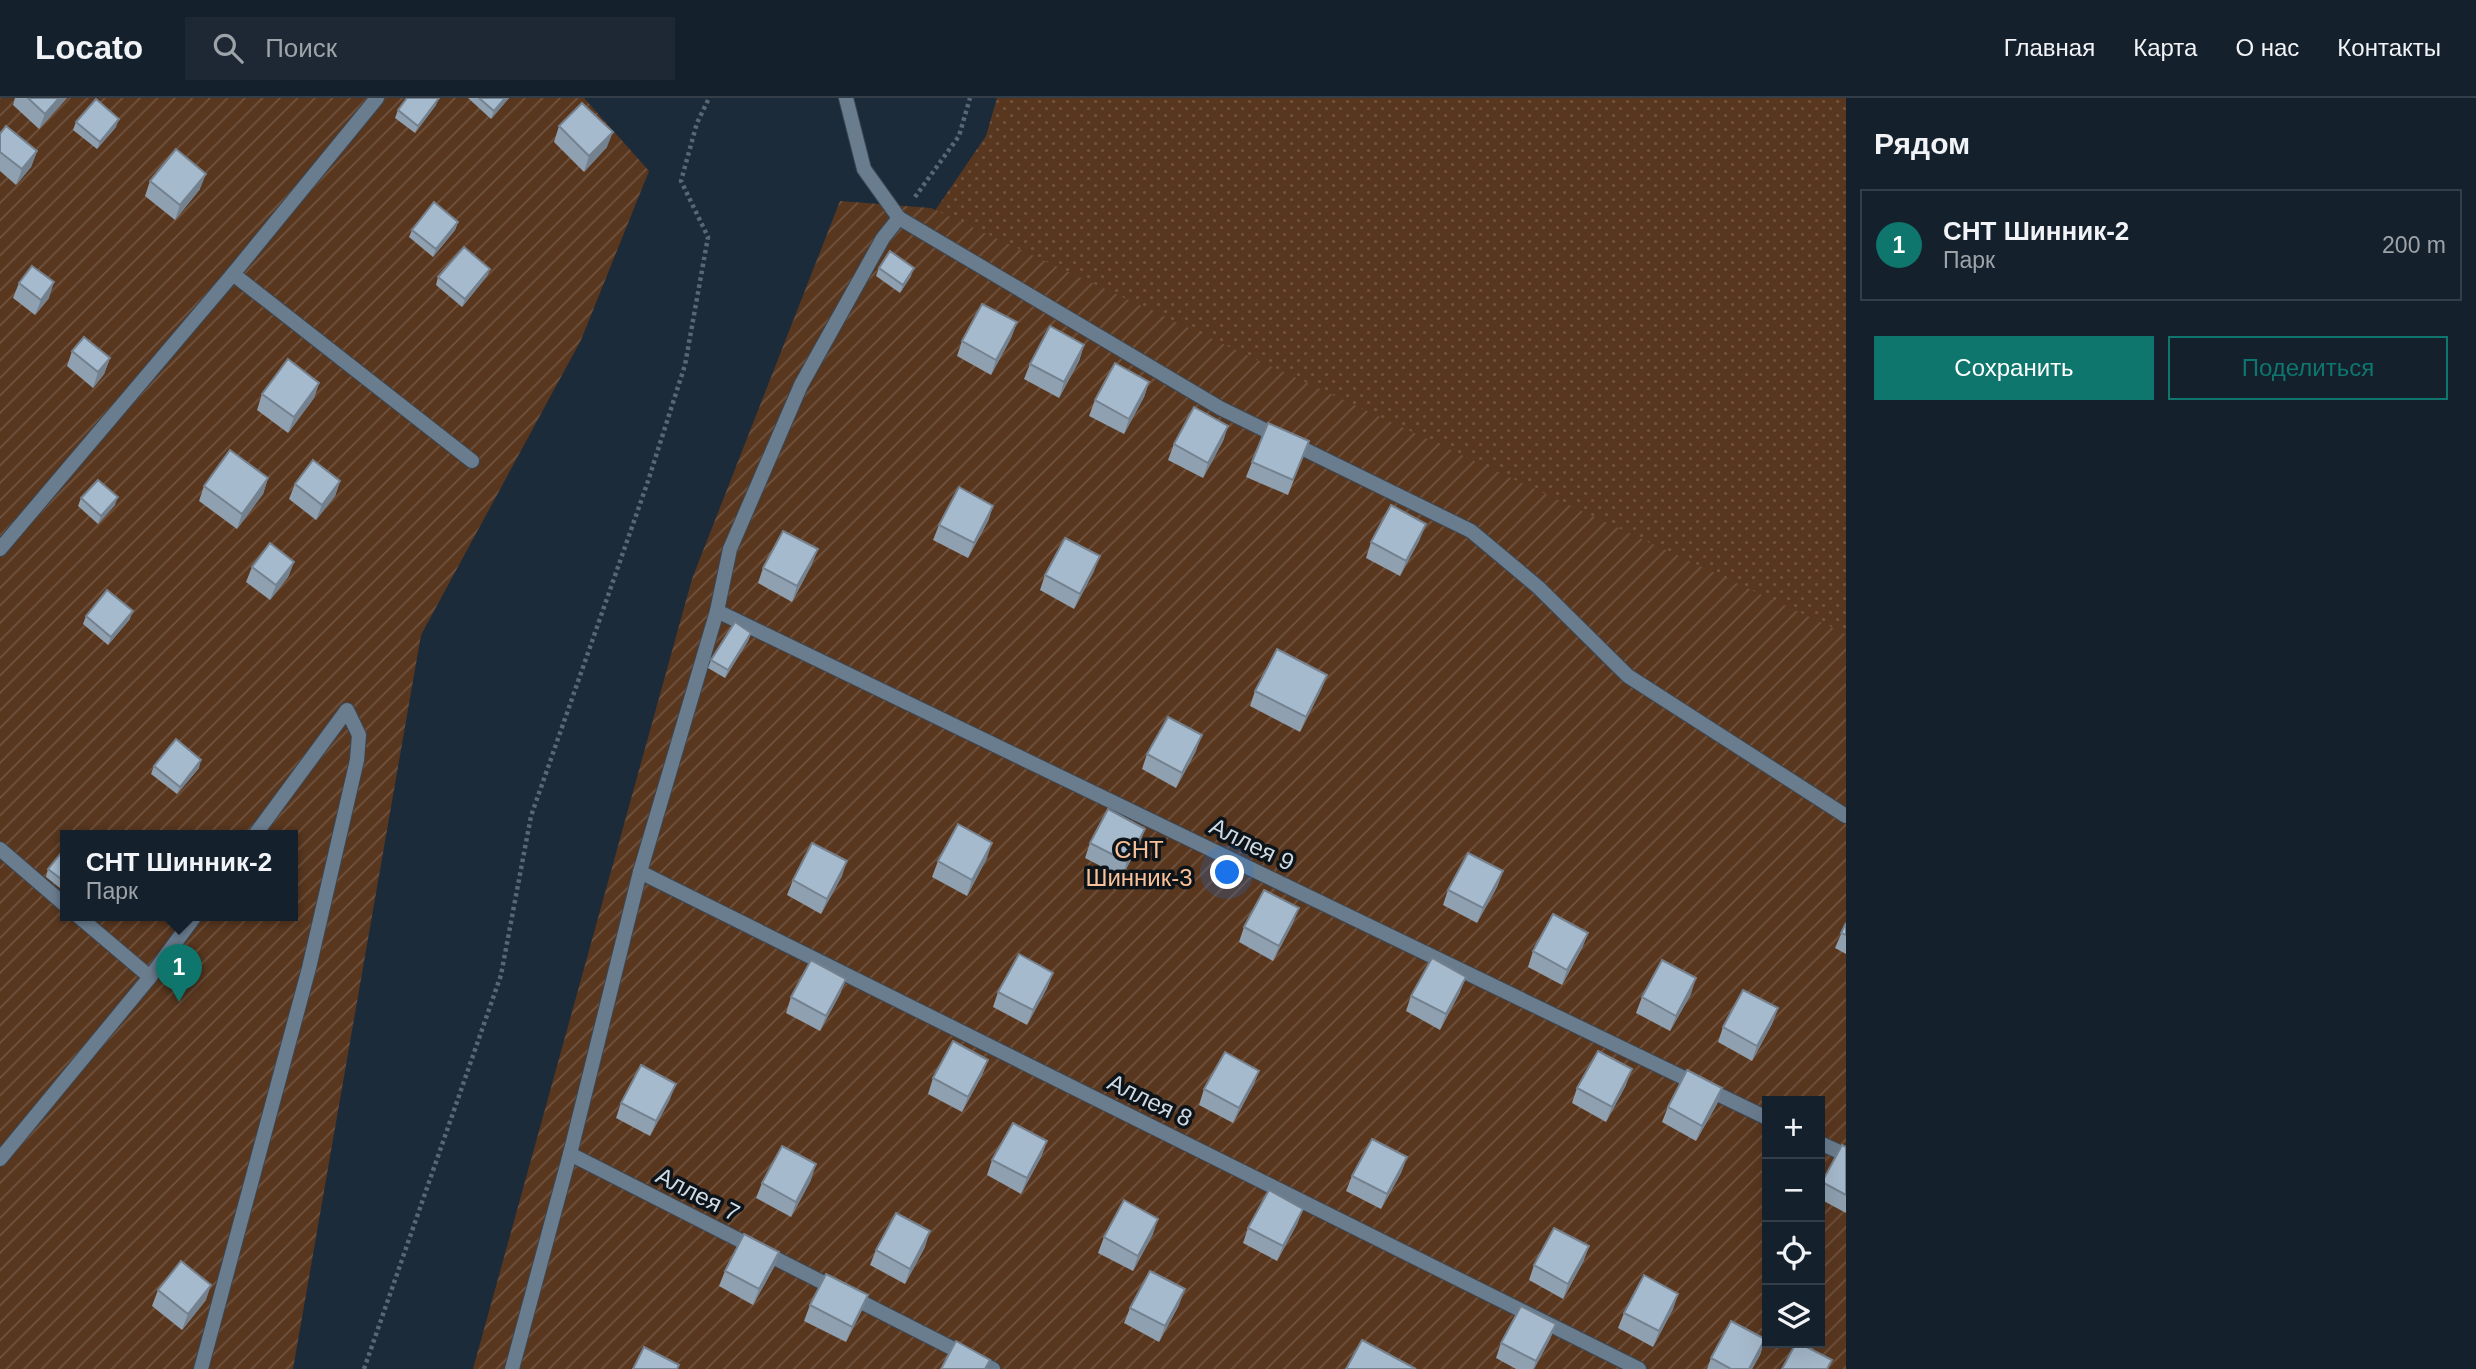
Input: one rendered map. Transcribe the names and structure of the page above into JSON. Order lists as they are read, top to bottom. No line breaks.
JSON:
{"streets":{"street":["Аллея 9","Аллея 8","Аллея 7"]},"parks":["СНТ Шинник-3"],"page":{"header":"Locato","search":"Поиск","nav":["Главная","Карта","О нас","Контакты"],"heading":"Рядом","list":[{"mark":"1","name":"СНТ Шинник-2","note":"Парк","value":"200 m"}],"buttons":["Сохранить","Поделиться"],"popup":["СНТ Шинник-2","Парк"],"pins":"1","map_buttons":["+","−"]}}
